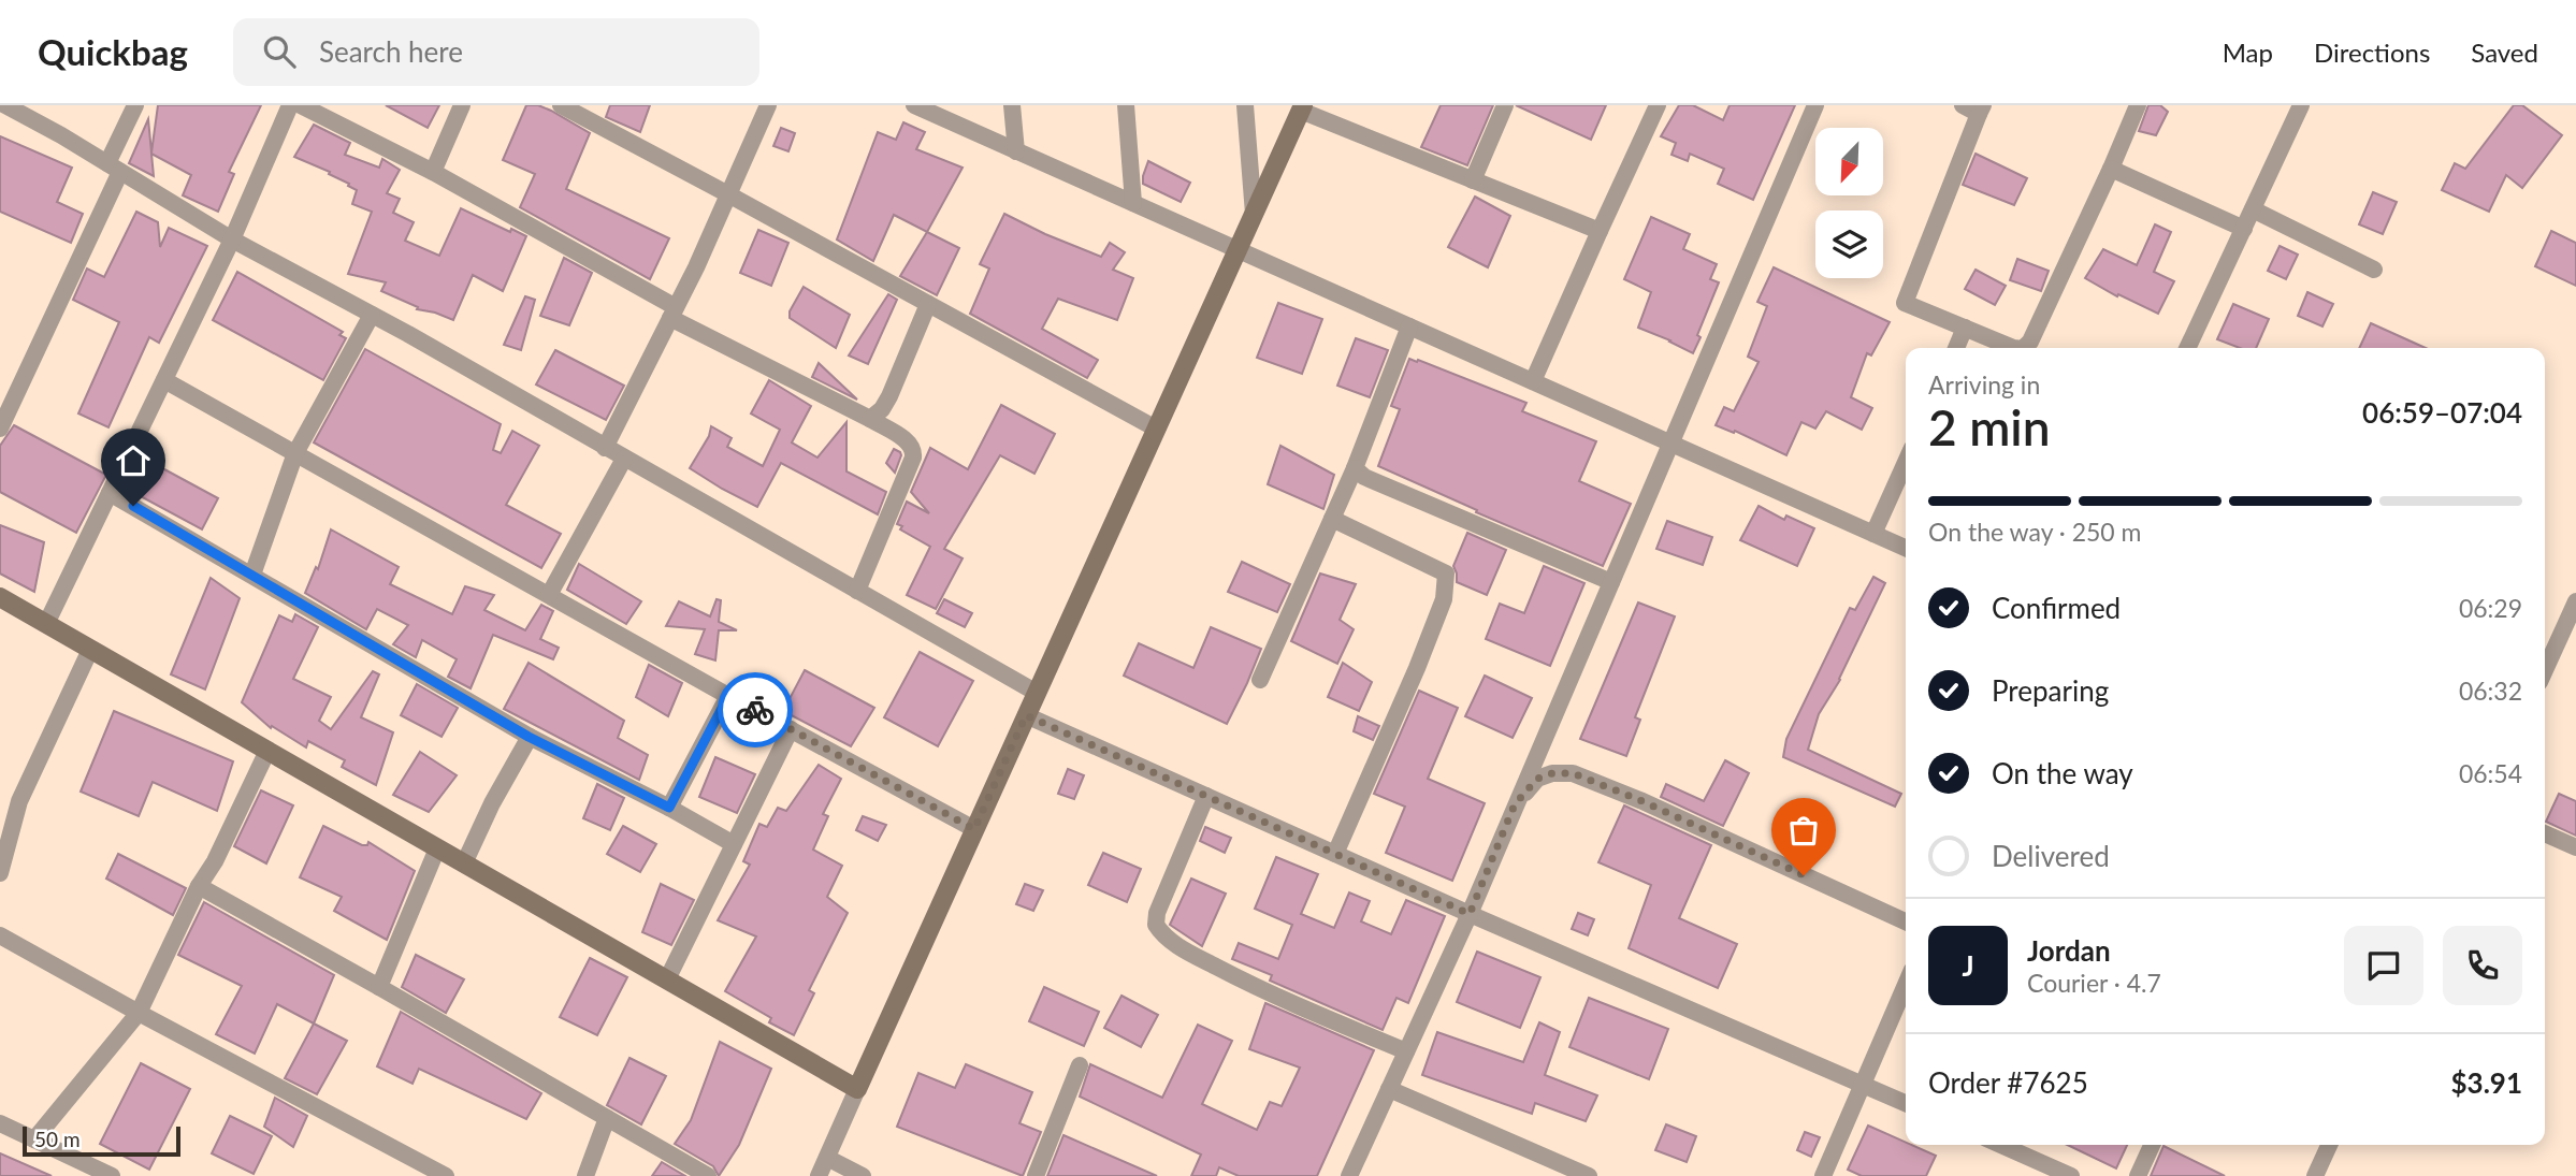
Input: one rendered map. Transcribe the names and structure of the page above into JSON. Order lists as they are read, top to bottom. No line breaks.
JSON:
{"scale_bar":"50 m","north":"bottom left","page":{"header":"Quickbag","search":"Search here","nav":["Map","Directions","Saved"],"heading":["2 min","Arriving in","06:59–07:04"],"panel":["Jordan","Courier · 4.7","Order #7625","$3.91"],"bar":"On the way · 250 m","list":[["Confirmed","06:29"],["Preparing","06:32"],["On the way","06:54"],"Delivered"],"round":"J","scale":"50 m"}}
